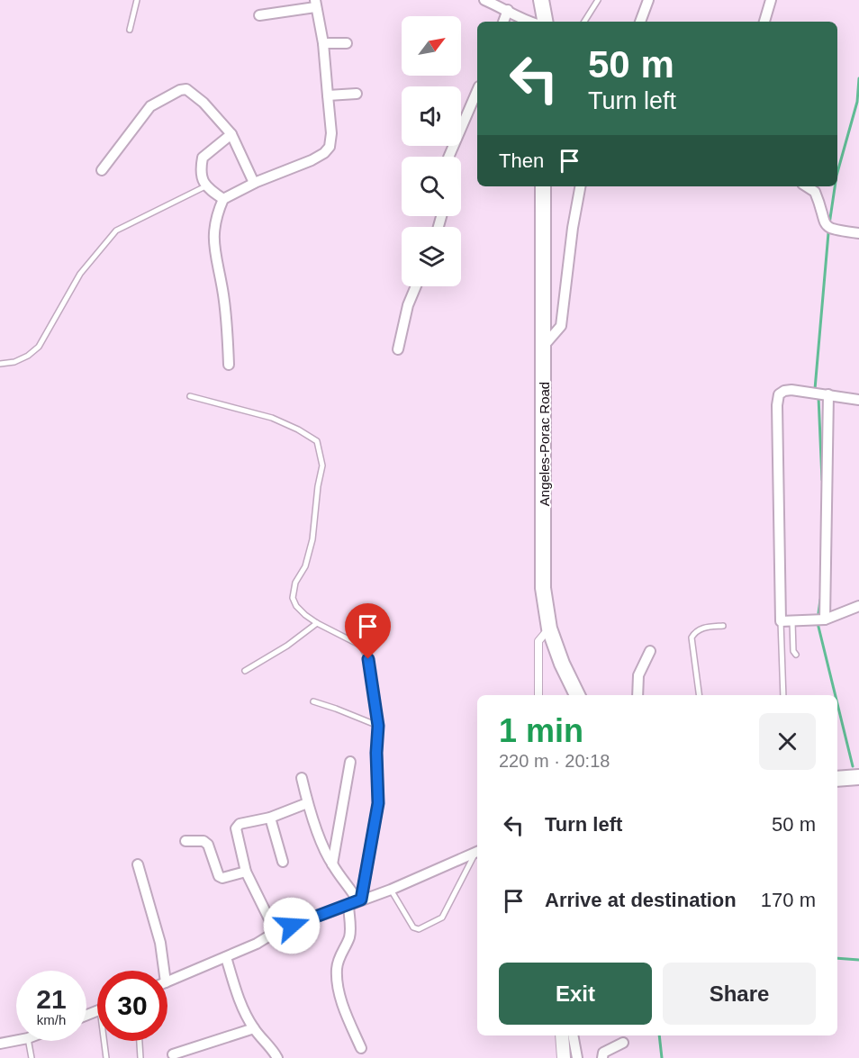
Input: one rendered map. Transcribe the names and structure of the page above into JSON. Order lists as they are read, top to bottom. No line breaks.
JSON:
{"streets":{"main road":["Angeles-Porac Road"]},"north":"top right","page":{"turn":["50 m","Turn left"],"then":"Then","heading":["1 min","220 m · 20:18"],"list":[{"name":"Turn left","value":"50 m"},{"name":"Arrive at destination","value":"170 m"}],"buttons":["Exit","Share"],"speed":"21 km/h","limit":"30"}}
